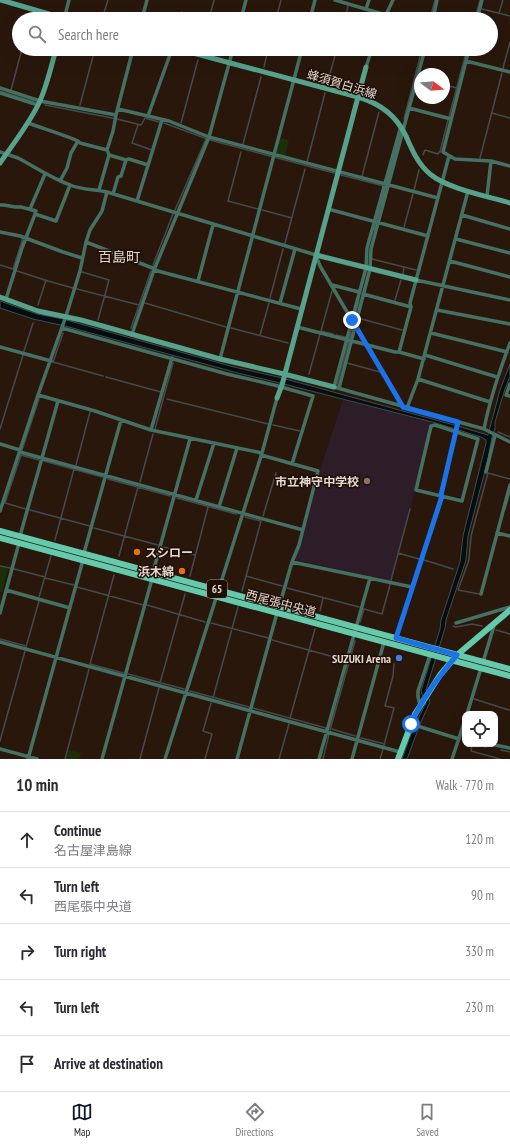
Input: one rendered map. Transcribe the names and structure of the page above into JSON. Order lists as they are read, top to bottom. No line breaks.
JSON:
{"streets":{"main road":["65","西尾張中央道"],"street":["蜂須賀白浜線"]},"districts":["百島町"],"places":["市立神守中学校","スシロー","浜木綿","SUZUKI Arena"],"north":"right","page":{"search":"Search here","heading":["10 min","Walk · 770 m"],"list":[["Continue","名古屋津島線","120 m"],["Turn left","西尾張中央道","90 m"],["Turn right","330 m"],["Turn left","230 m"],"Arrive at destination"],"nav":["Map","Directions","Saved"]}}
